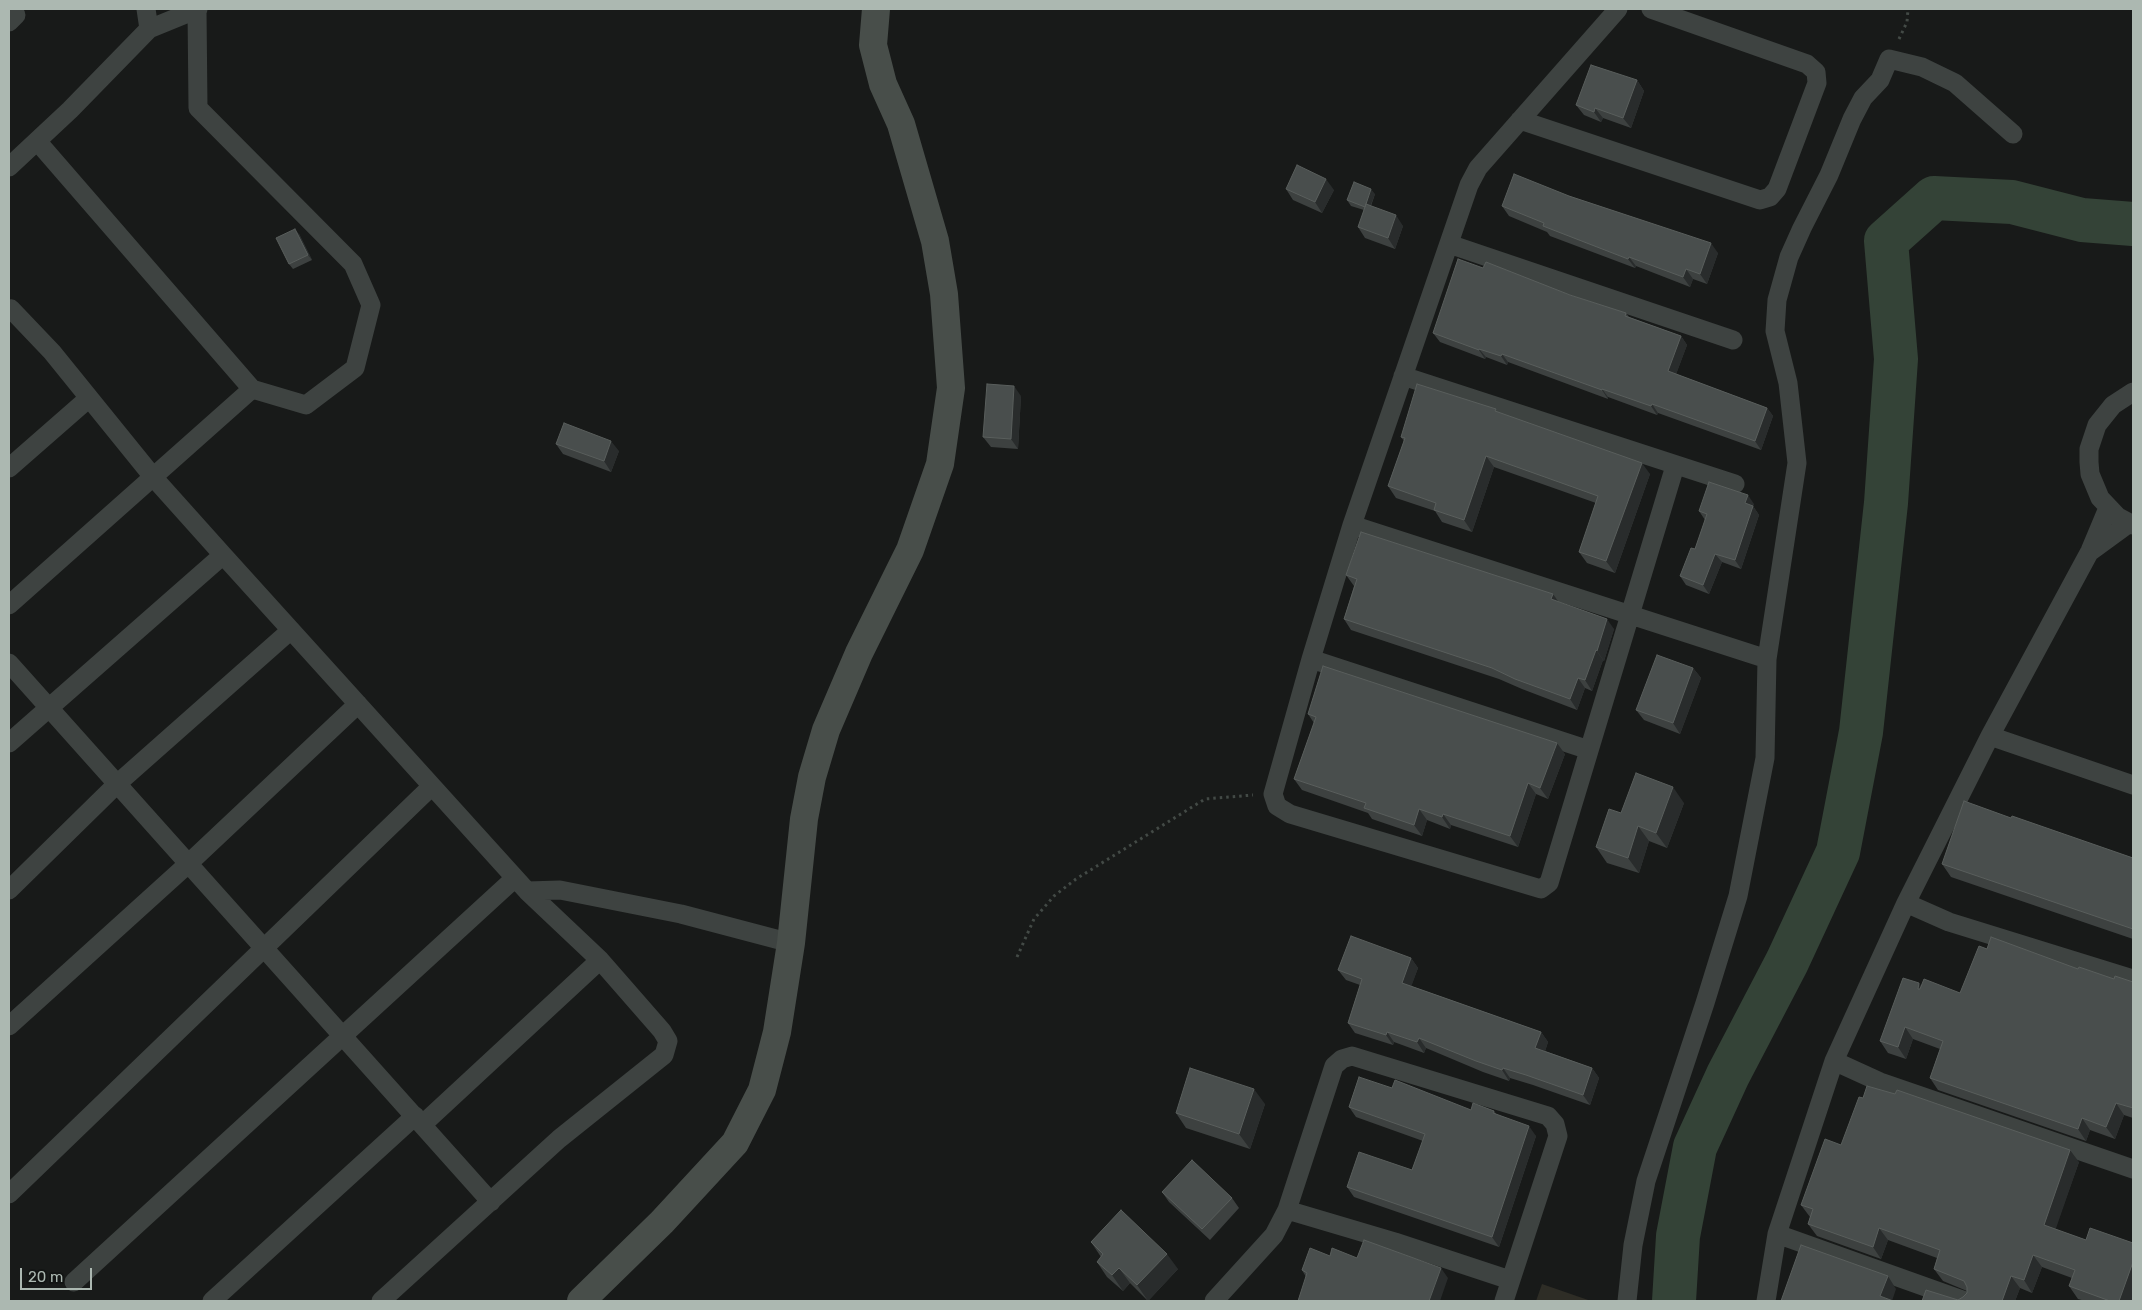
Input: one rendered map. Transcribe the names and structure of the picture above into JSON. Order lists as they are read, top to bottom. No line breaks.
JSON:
{"scale_bar":"20 m"}
